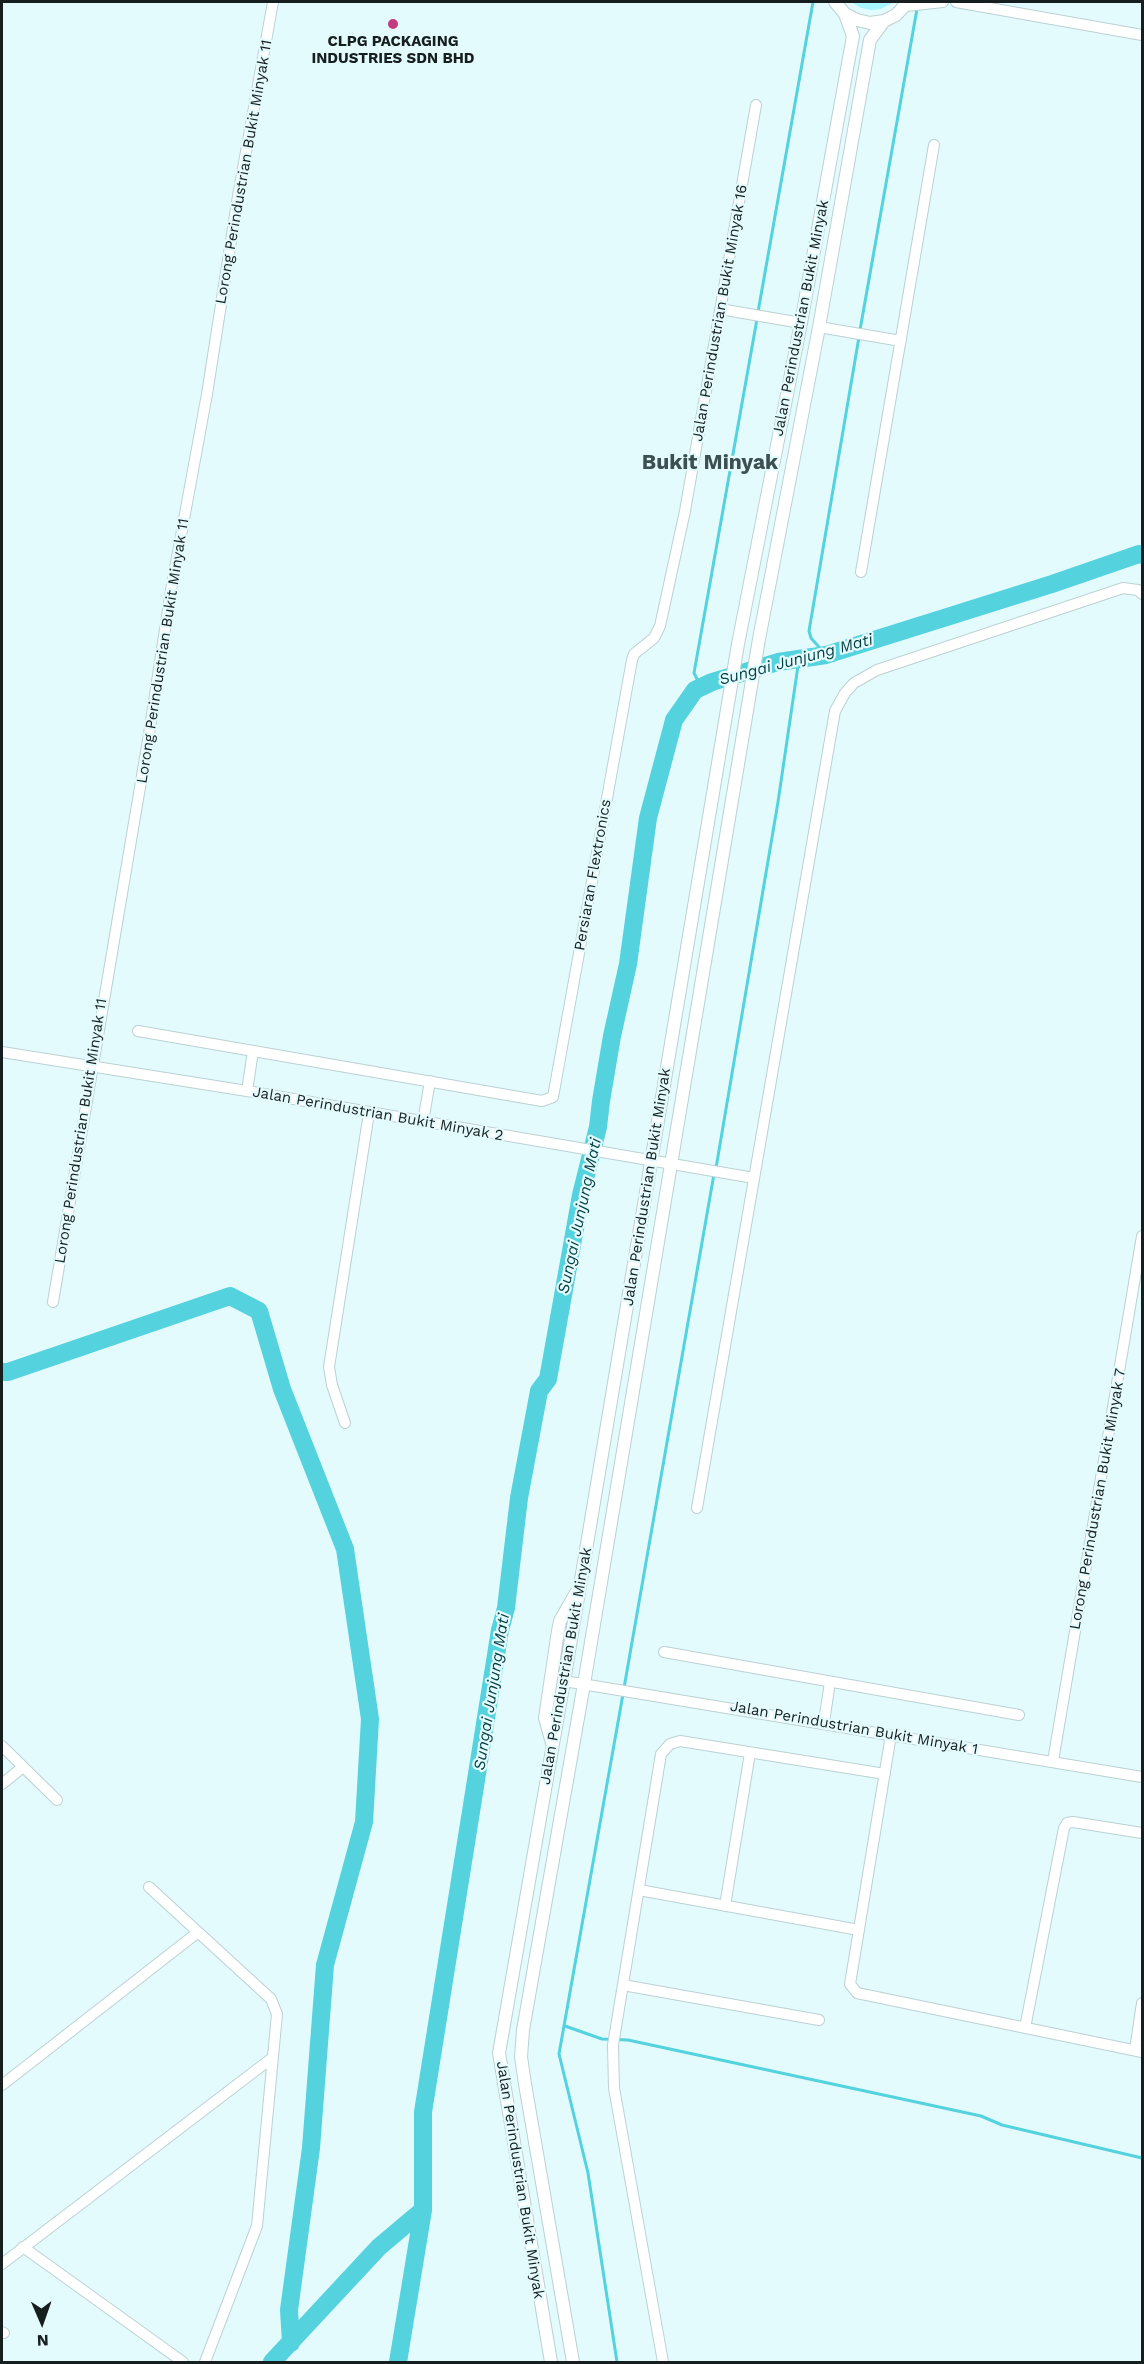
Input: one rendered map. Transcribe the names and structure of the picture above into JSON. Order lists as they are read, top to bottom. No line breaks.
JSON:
{"streets":{"main road":["Jalan Perindustrian Bukit Minyak"],"street":["Lorong Perindustrian Bukit Minyak 11","Jalan Perindustrian Bukit Minyak 16","Persiaran Flextronics","Jalan Perindustrian Bukit Minyak 2","Lorong Perindustrian Bukit Minyak 7","Jalan Perindustrian Bukit Minyak 1"]},"crossings":[["Lorong Perindustrian Bukit Minyak 11","Jalan Perindustrian Bukit Minyak 2"],["Jalan Perindustrian Bukit Minyak 16","Persiaran Flextronics"],["Jalan Perindustrian Bukit Minyak","Jalan Perindustrian Bukit Minyak 2"],["Jalan Perindustrian Bukit Minyak","Jalan Perindustrian Bukit Minyak 1"],["Lorong Perindustrian Bukit Minyak 7","Jalan Perindustrian Bukit Minyak 1"]],"districts":["Bukit Minyak"],"water":["Sungai Junjung Mati"],"places":["CLPG PACKAGING INDUSTRIES SDN BHD"],"north":"bottom"}
